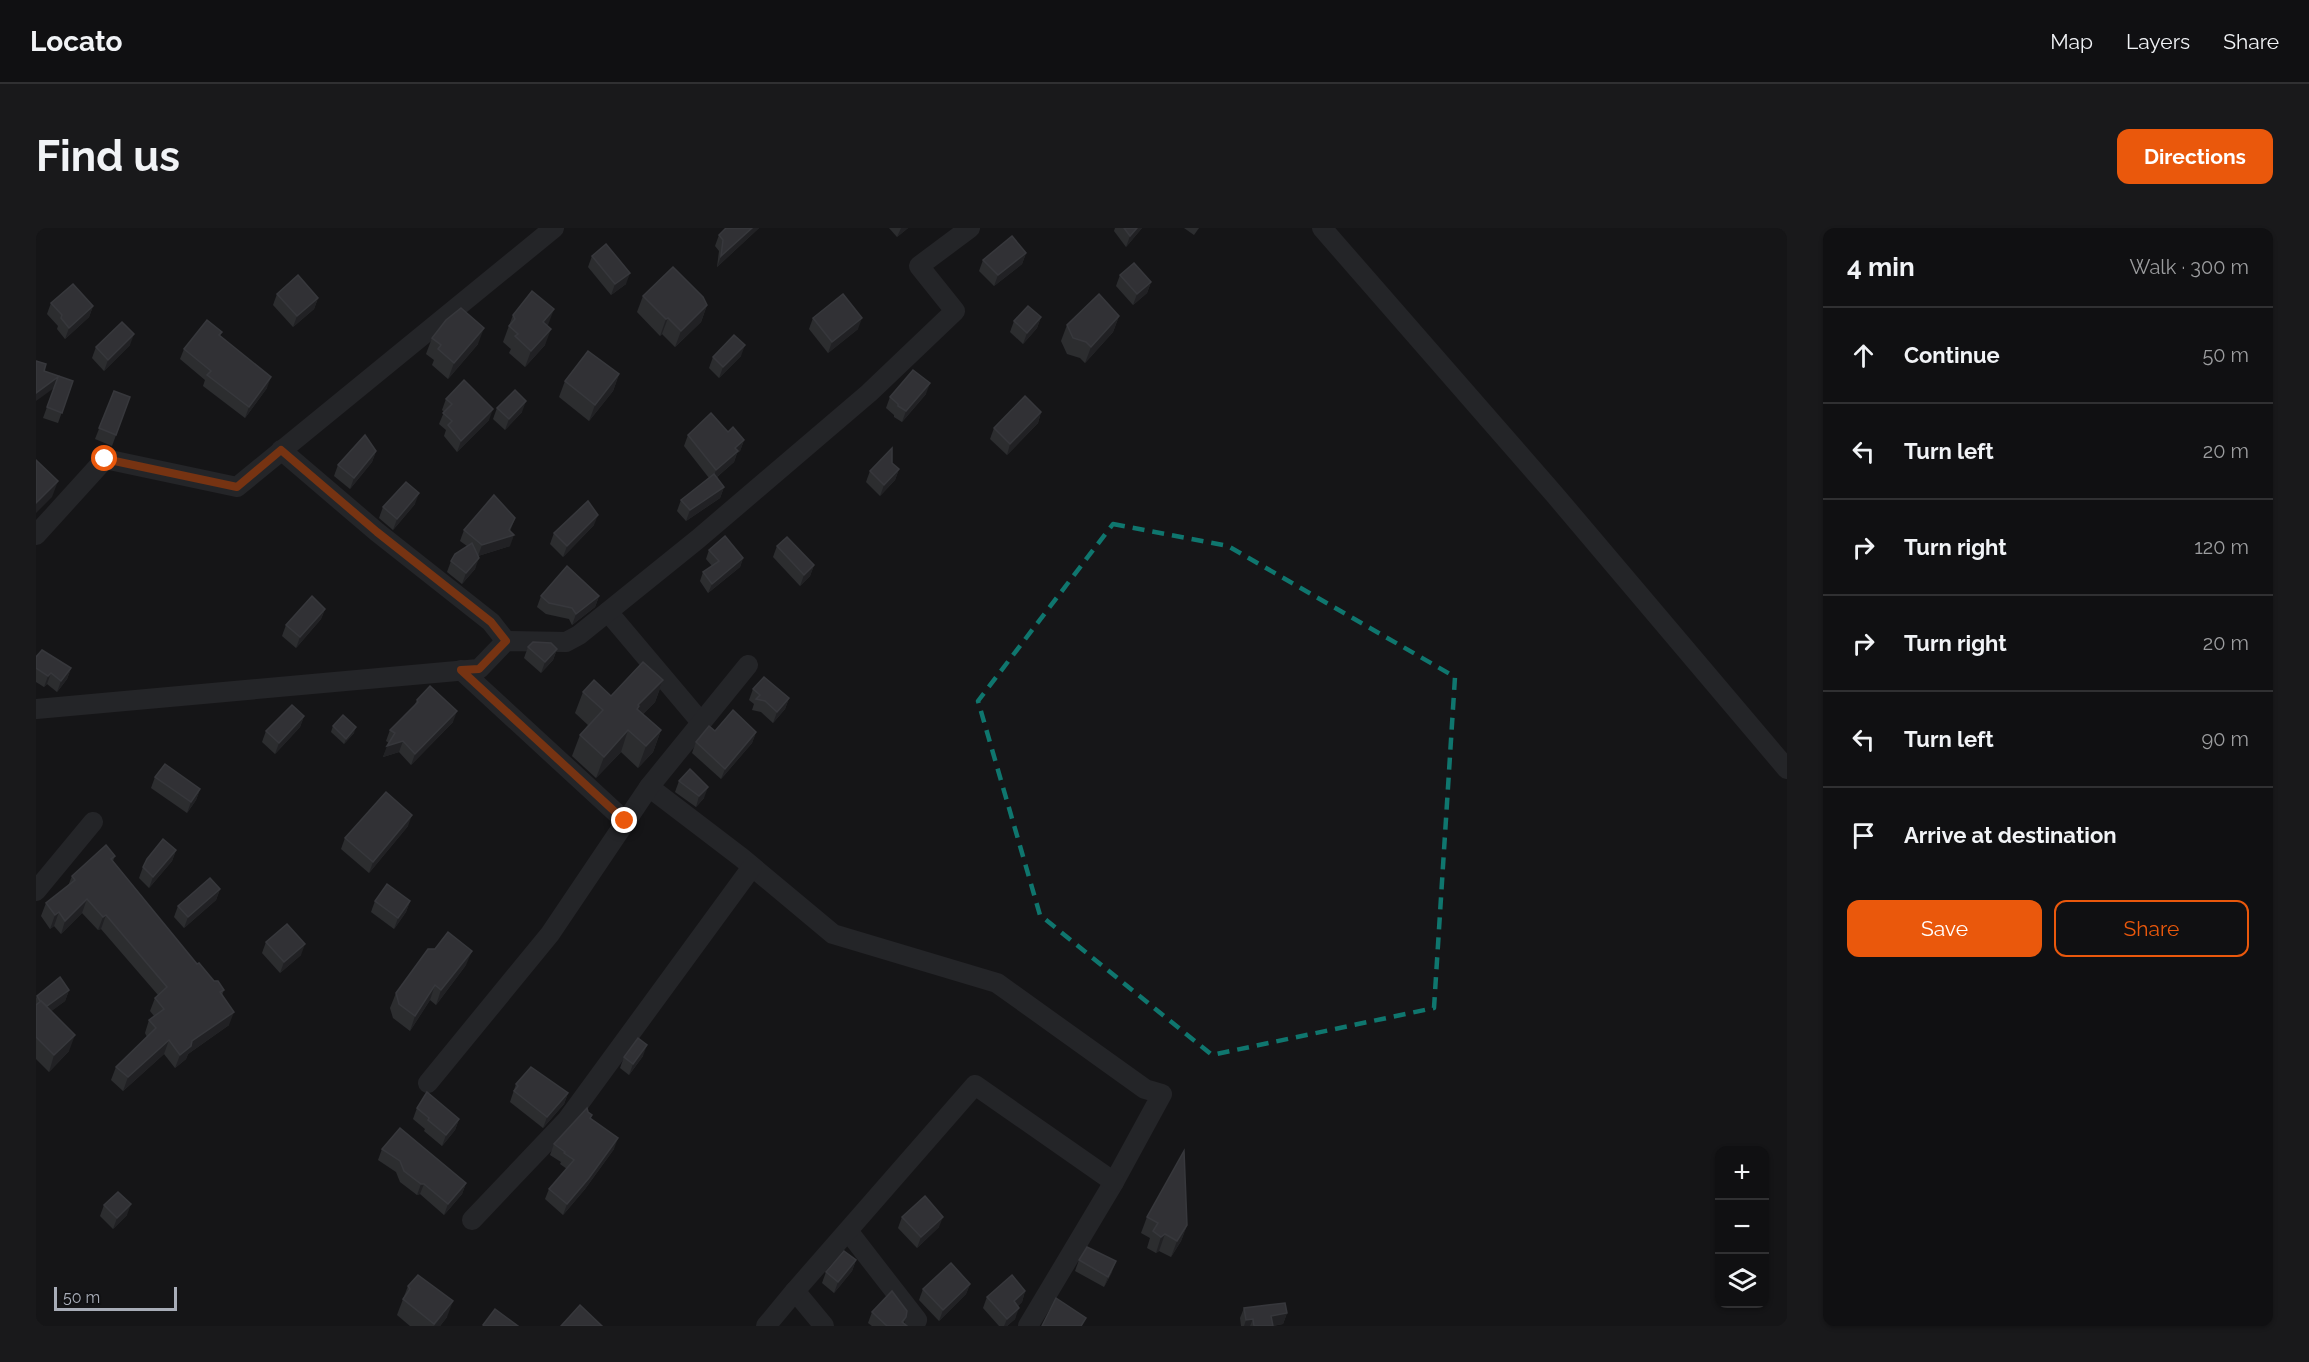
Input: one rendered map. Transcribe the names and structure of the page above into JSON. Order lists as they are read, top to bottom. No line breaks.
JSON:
{"scale_bar":"50 m","page":{"header":"Locato","nav":["Map","Layers","Share"],"buttons":["Directions",["Save","Share"]],"title":"Find us","heading":["4 min","Walk · 300 m"],"list":[["Continue","50 m"],["Turn left","20 m"],["Turn right","120 m"],["Turn right","20 m"],["Turn left","90 m"],"Arrive at destination"],"map_buttons":["+","−"],"scale":"50 m"}}
